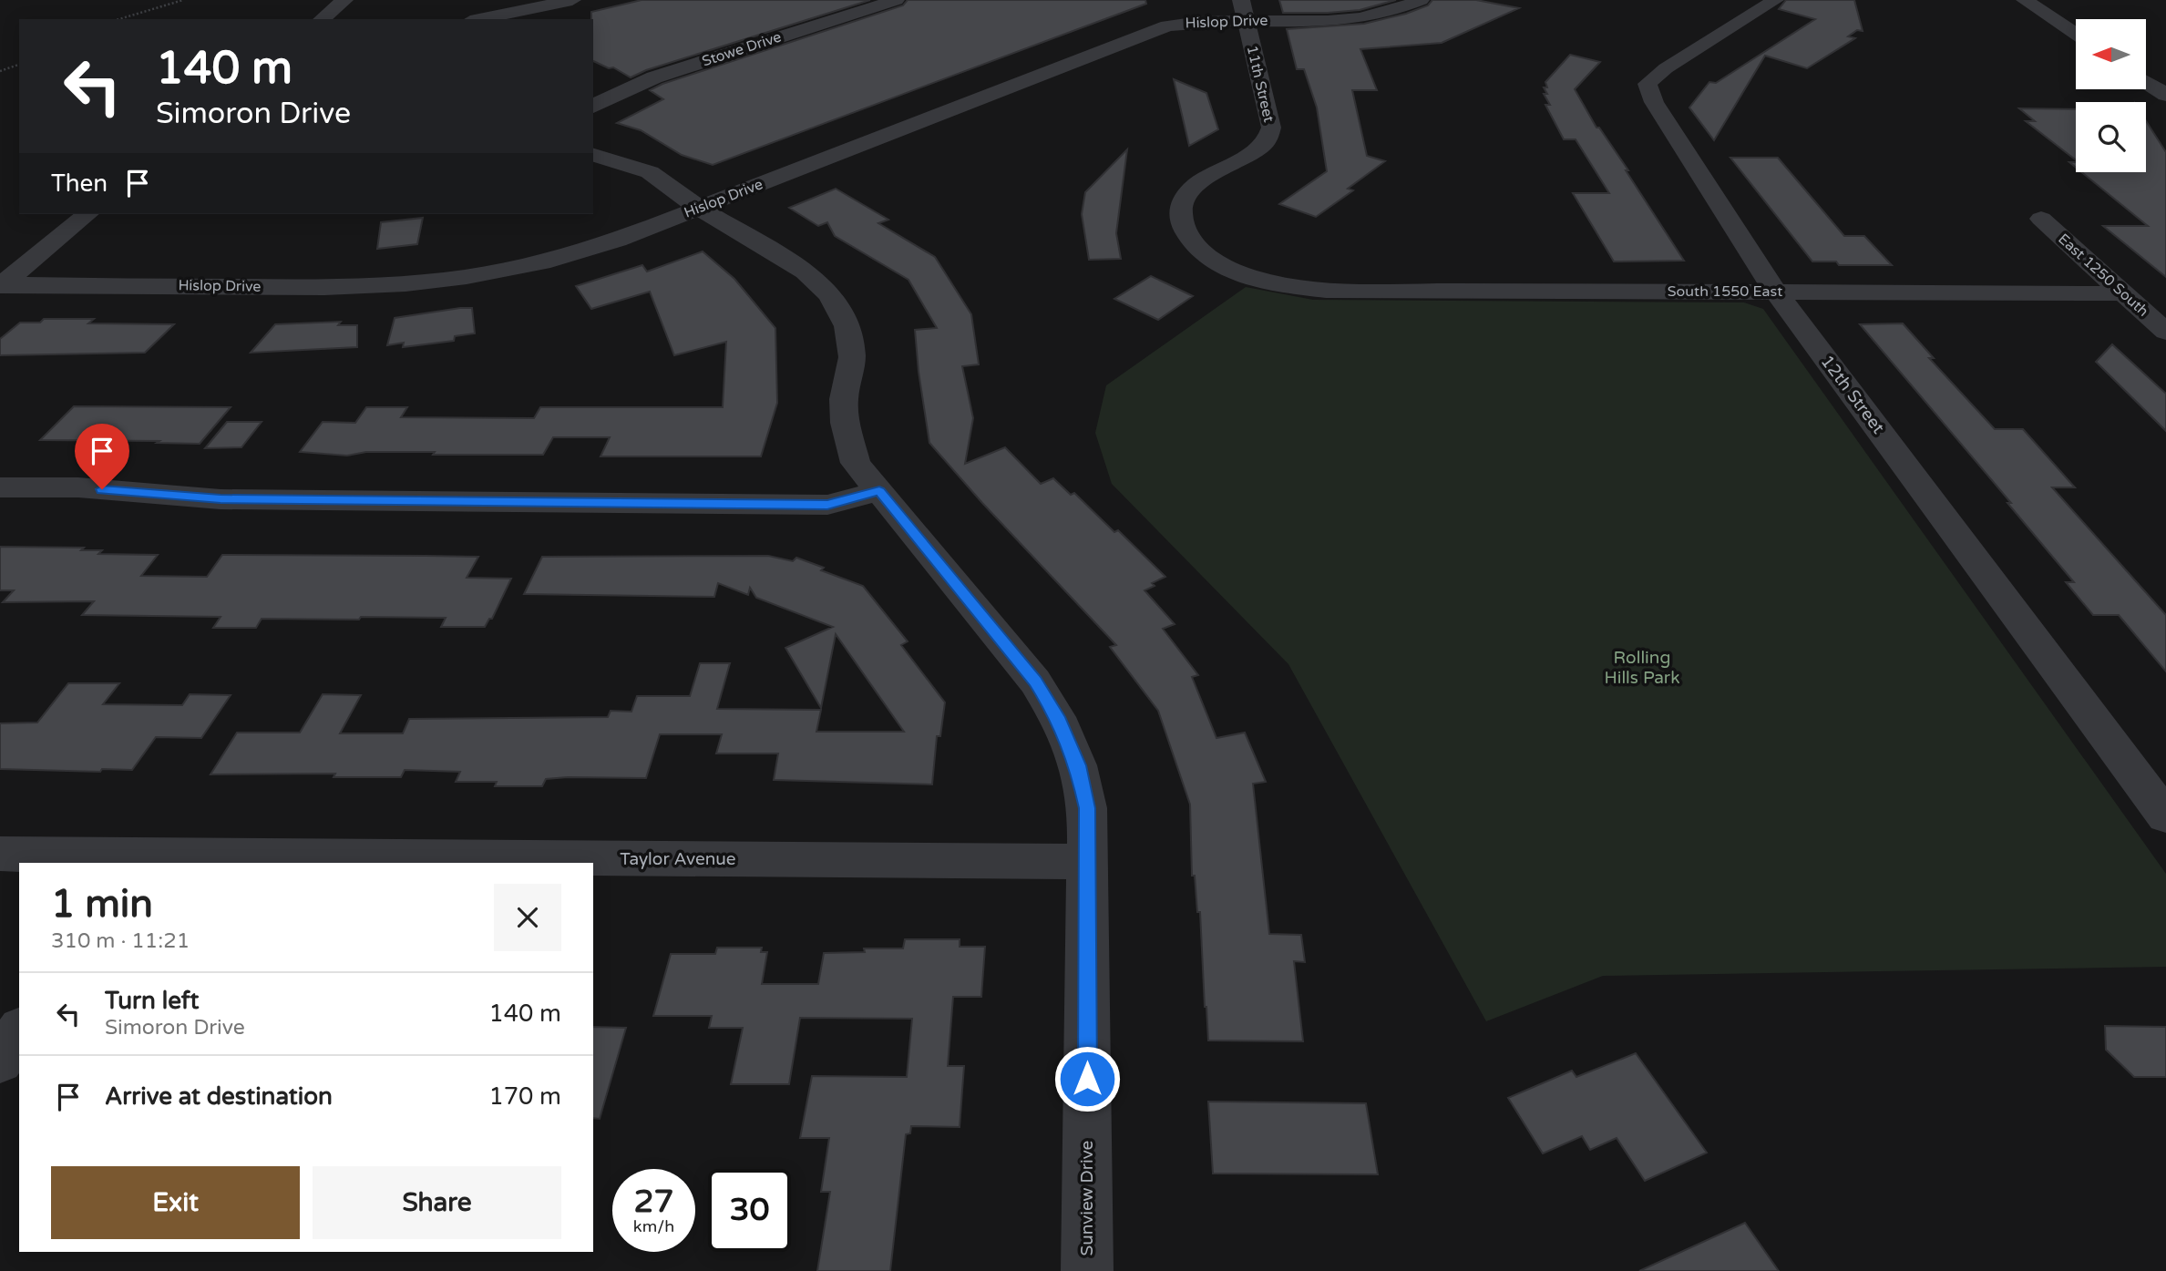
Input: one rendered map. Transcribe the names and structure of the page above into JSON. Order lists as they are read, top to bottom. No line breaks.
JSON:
{"streets":{"street":["Hislop Drive","Stowe Drive","11th Street","East 1250 South","South 1550 East","12th Street","Taylor Avenue","Sunview Drive"]},"crossings":[["Hislop Drive","11th Street"],["Hislop Drive","Sunview Drive"],["11th Street","South 1550 East"],["East 1250 South","South 1550 East"],["South 1550 East","12th Street"],["Taylor Avenue","Sunview Drive"]],"parks":["Rolling Hills Park"],"north":"left","page":{"turn":["140 m","Simoron Drive"],"then":"Then","heading":["1 min","310 m · 11:21"],"list":[{"name":"Turn left","note":"Simoron Drive","value":"140 m"},{"name":"Arrive at destination","value":"170 m"}],"buttons":["Exit","Share"],"speed":"27 km/h","limit":"30"}}
